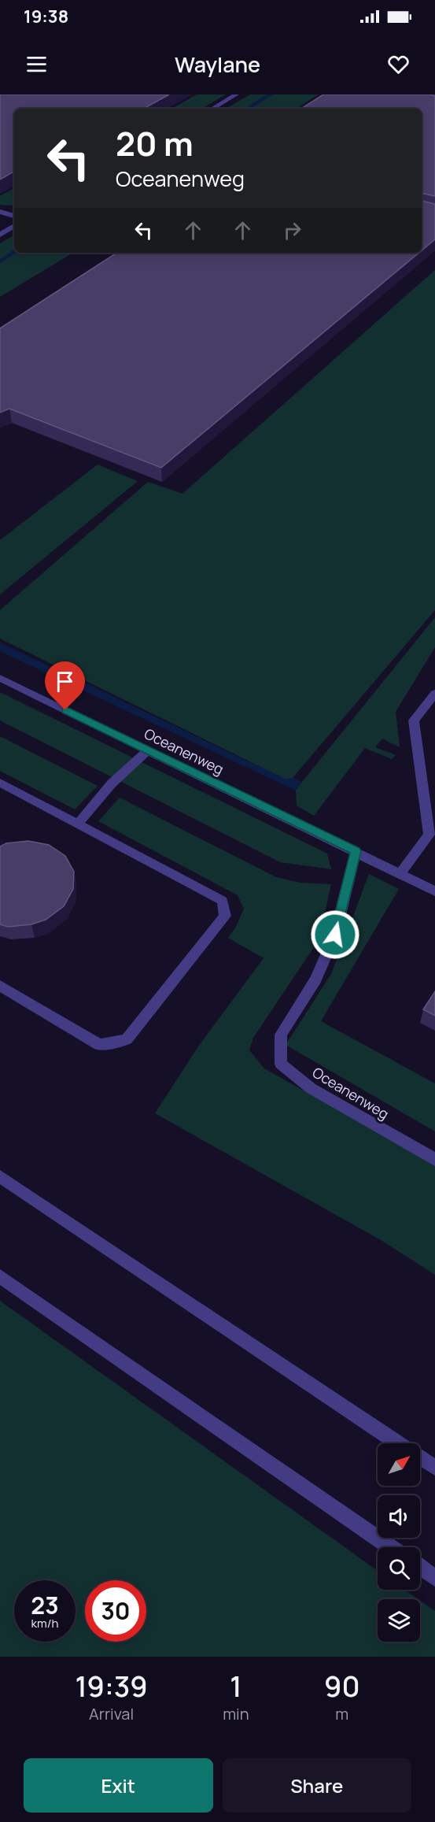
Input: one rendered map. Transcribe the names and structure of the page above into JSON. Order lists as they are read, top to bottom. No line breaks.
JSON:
{"streets":{"street":["Oceanenweg"]},"north":"top right","page":{"status":"19:38","header":"Waylane","turn":["20 m","Oceanenweg"],"speed":"23 km/h","limit":"30","eta":["19:39","Arrival","1","min","90","m"],"buttons":["Exit","Share"]}}
